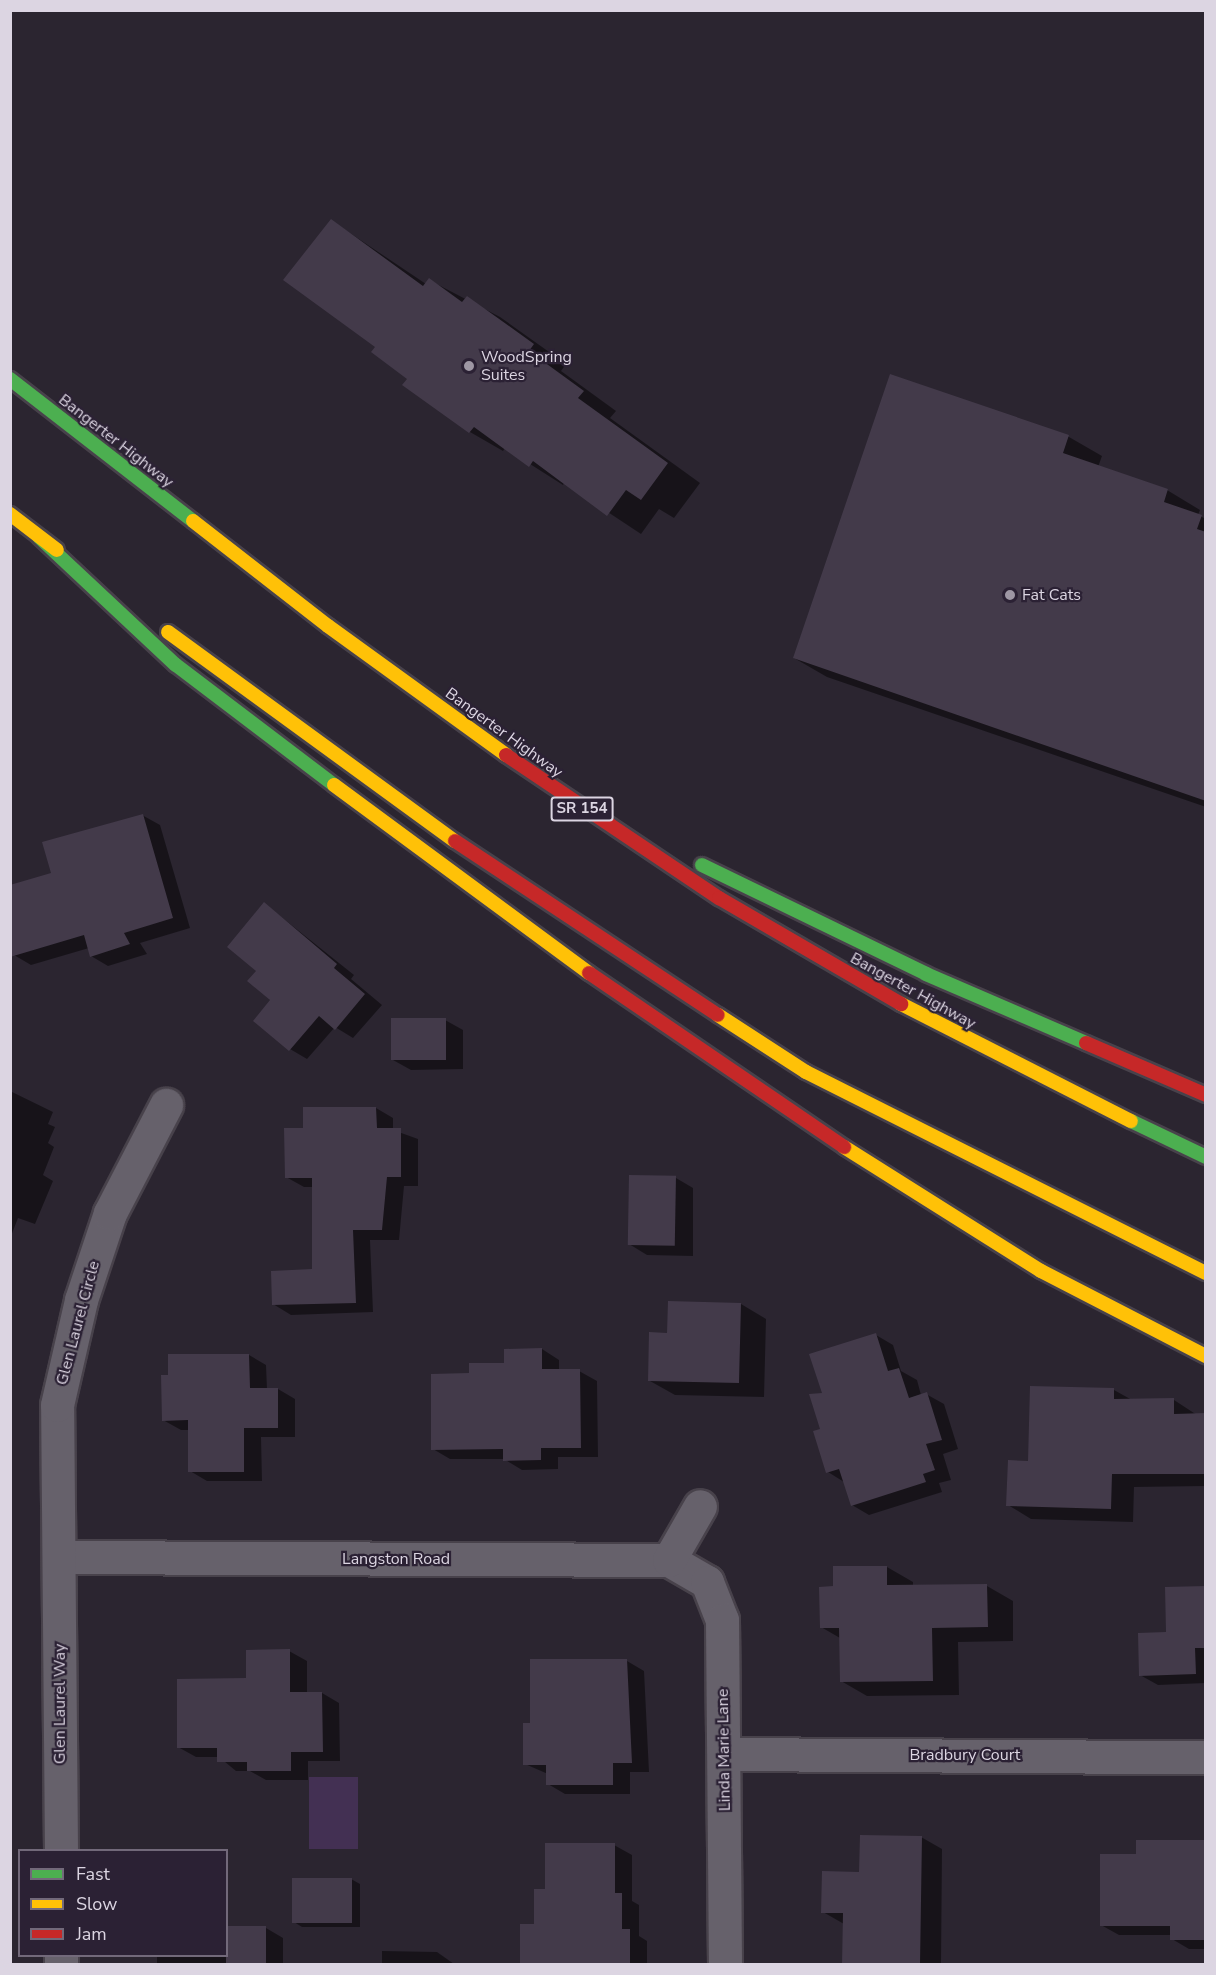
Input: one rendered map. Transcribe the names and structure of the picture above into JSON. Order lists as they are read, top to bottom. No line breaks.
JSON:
{"streets":{"highway":["Bangerter Highway","SR 154"],"street":["Glen Laurel Circle","Langston Road","Glen Laurel Way","Linda Marie Lane","Bradbury Court"]},"crossings":[["Glen Laurel Circle","Langston Road"],["Glen Laurel Circle","Glen Laurel Way"],["Langston Road","Glen Laurel Way"],["Langston Road","Linda Marie Lane"],["Linda Marie Lane","Bradbury Court"]],"places":["WoodSpring Suites","Fat Cats"],"legend":["Fast","Slow","Jam"]}
